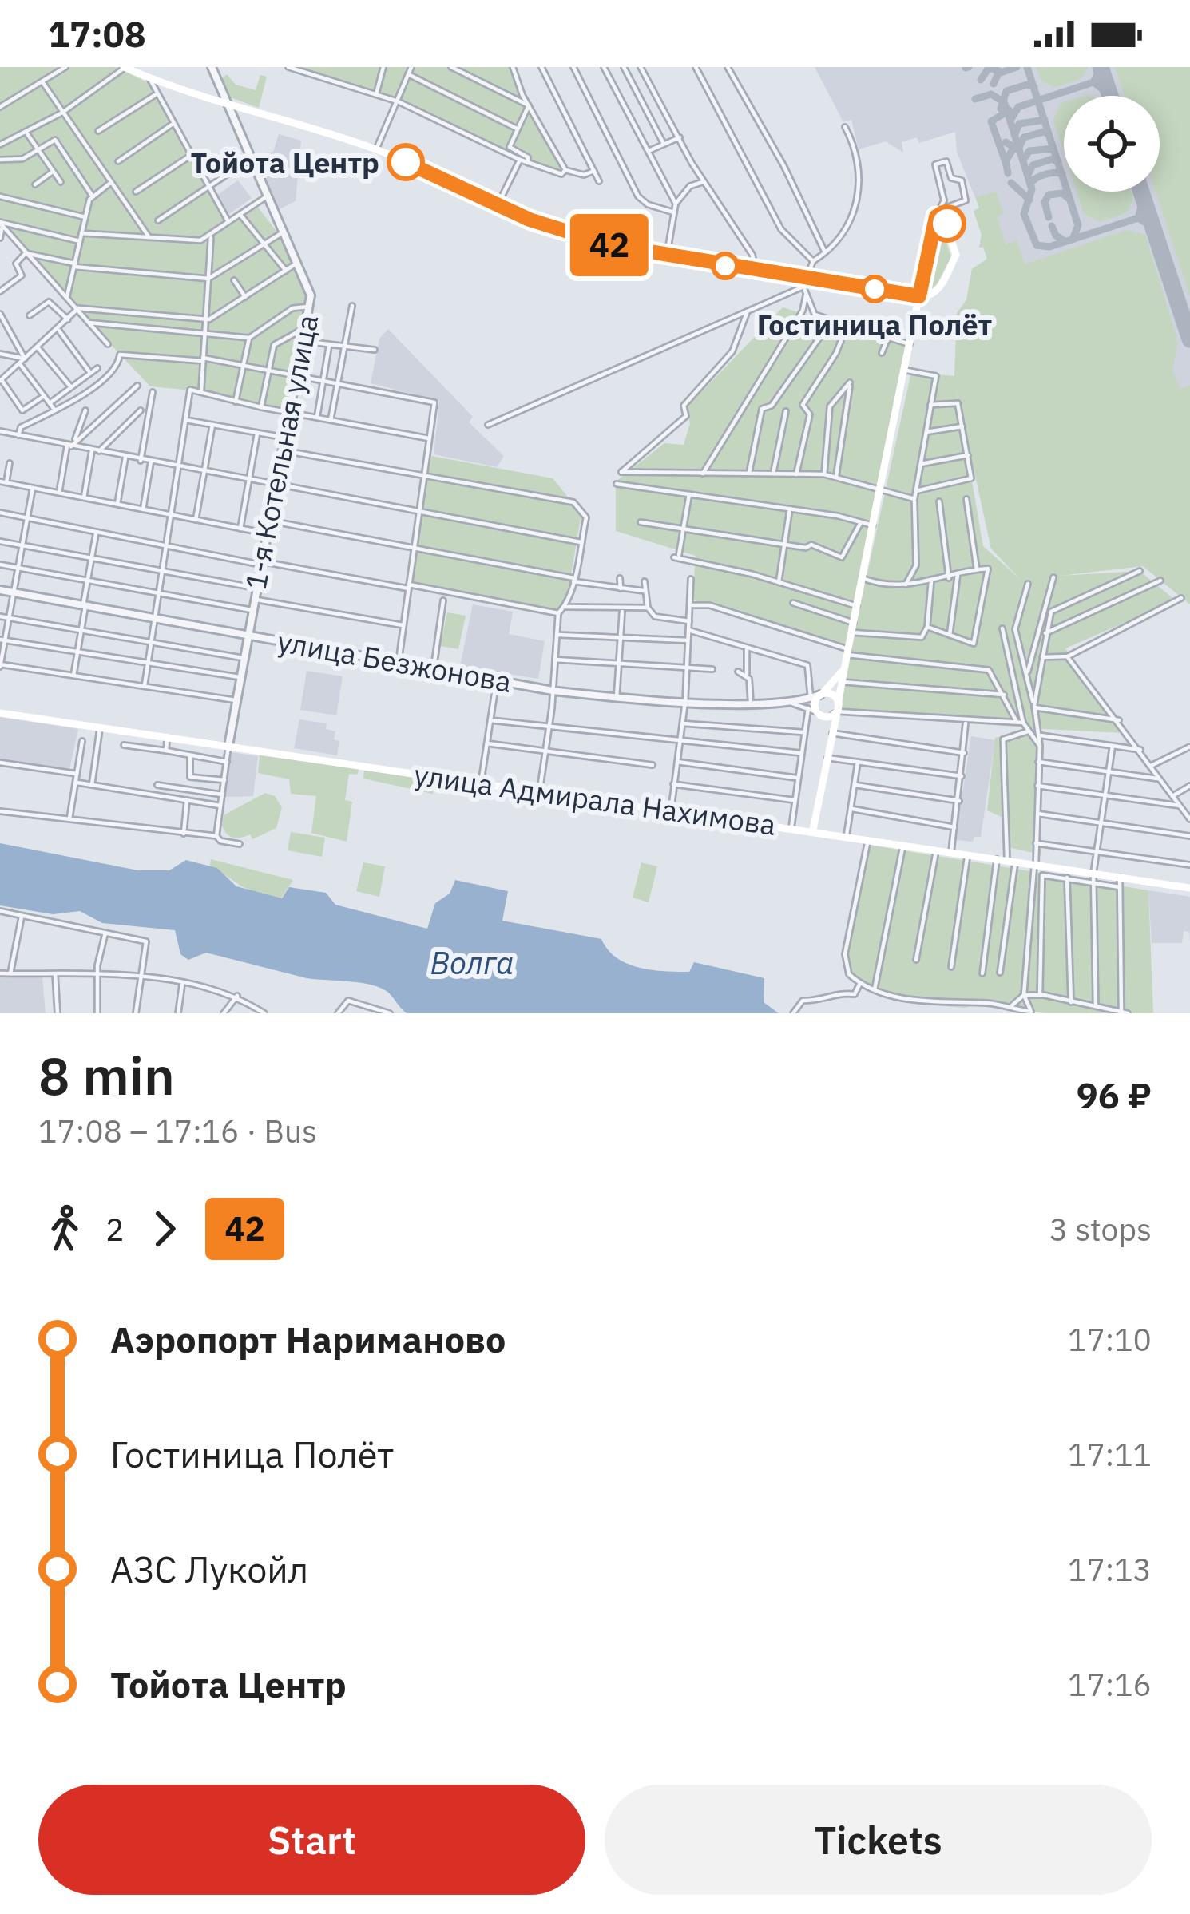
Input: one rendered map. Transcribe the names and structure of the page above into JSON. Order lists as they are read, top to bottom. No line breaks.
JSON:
{"streets":{"main road":["улица Адмирала Нахимова"],"street":["1-я Котельная улица","улица Безжонова"]},"crossings":[["1-я Котельная улица","улица Безжонова"],["1-я Котельная улица","улица Адмирала Нахимова"]],"water":["Волга"],"places":["Тойота Центр","Гостиница Полёт"],"lines":["bus line 42"],"page":{"status":"17:08","on_map":"42","heading":["8 min","17:08 – 17:16 · Bus","96 ₽"],"legs":["2","42","3 stops"],"list":[{"name":"Аэропорт Нариманово","value":"17:10"},{"name":"Гостиница Полёт","value":"17:11"},{"name":"АЗС Лукойл","value":"17:13"},{"name":"Тойота Центр","value":"17:16"}],"buttons":["Start","Tickets"]}}
